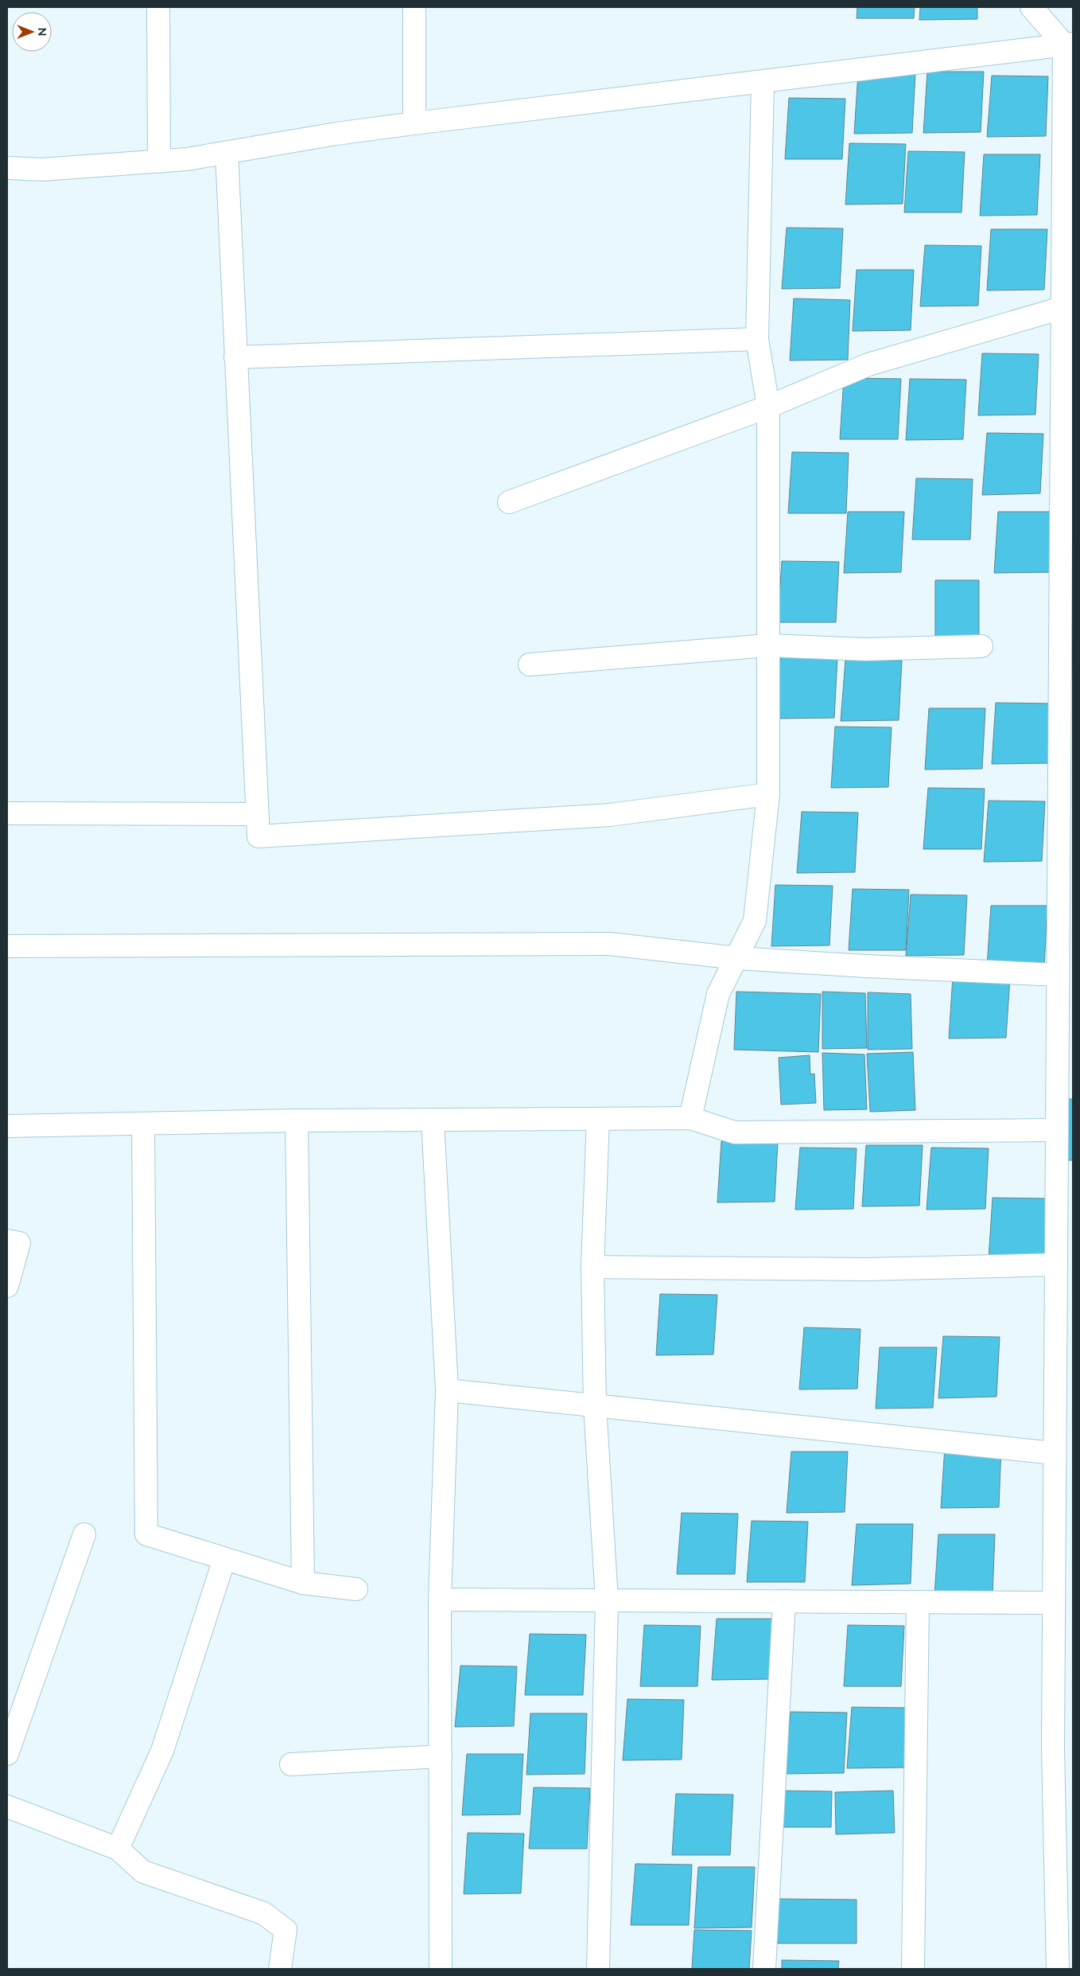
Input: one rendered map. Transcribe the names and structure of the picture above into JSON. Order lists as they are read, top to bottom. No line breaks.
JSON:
{"north":"right"}
